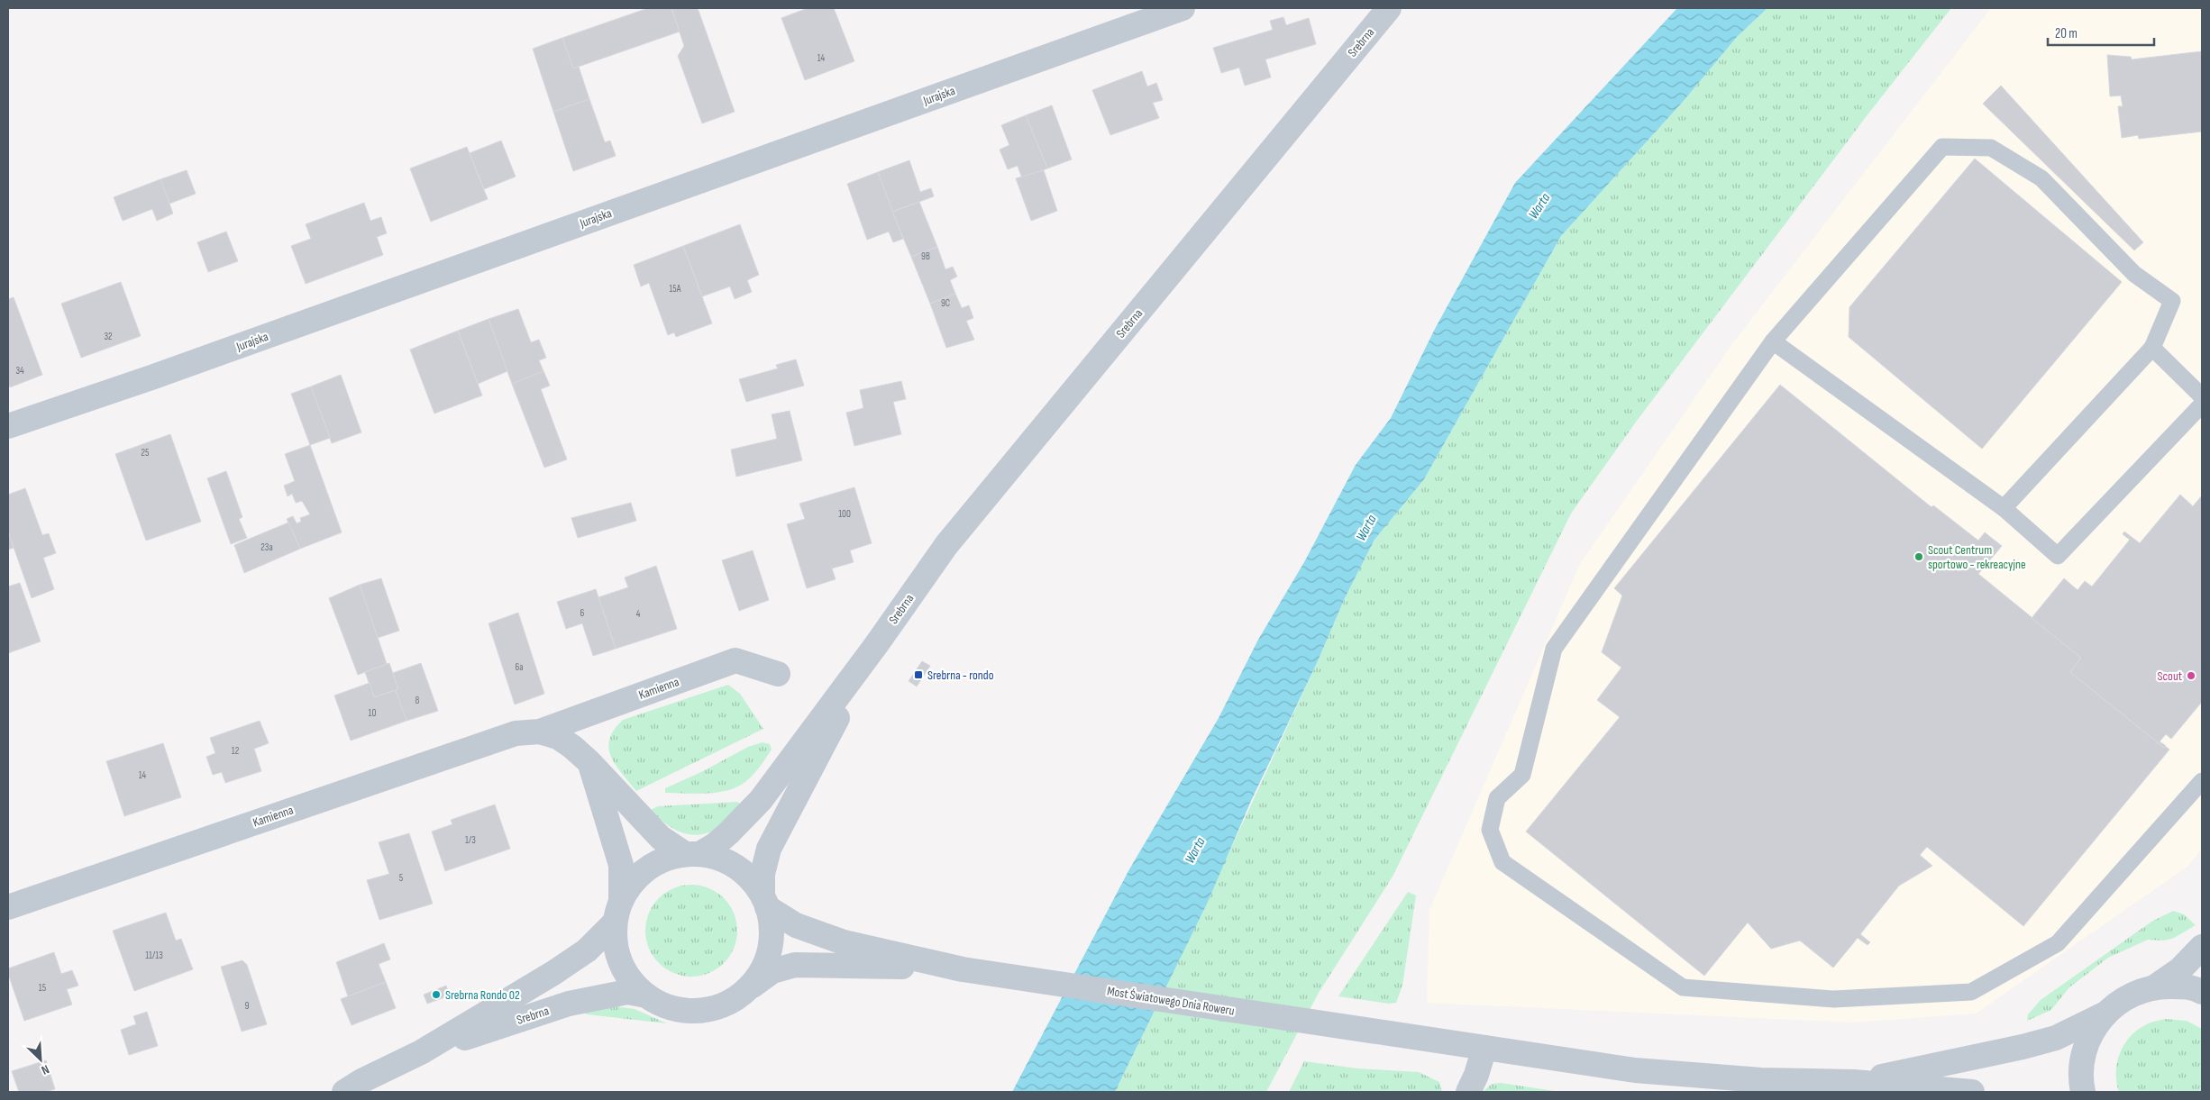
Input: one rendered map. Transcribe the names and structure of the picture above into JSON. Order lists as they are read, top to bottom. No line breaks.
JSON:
{"streets":{"street":["Srebrna","Jurajska","Kamienna","Most Światowego Dnia Roweru"]},"crossings":[["Srebrna","Kamienna"]],"water":["Warta"],"places":{"other":["Scout Centrum sportowo - rekreacyjne","Scout","Srebrna Rondo 02"],"transit":["Srebrna - rondo"]},"house_numbers":["14","9B","15A","9C","32","34","25","100","23a","6","4","6a","8","10","12","14","1/3","5","11/13","15","9"],"scale_bar":"20 m","north":"bottom right"}
